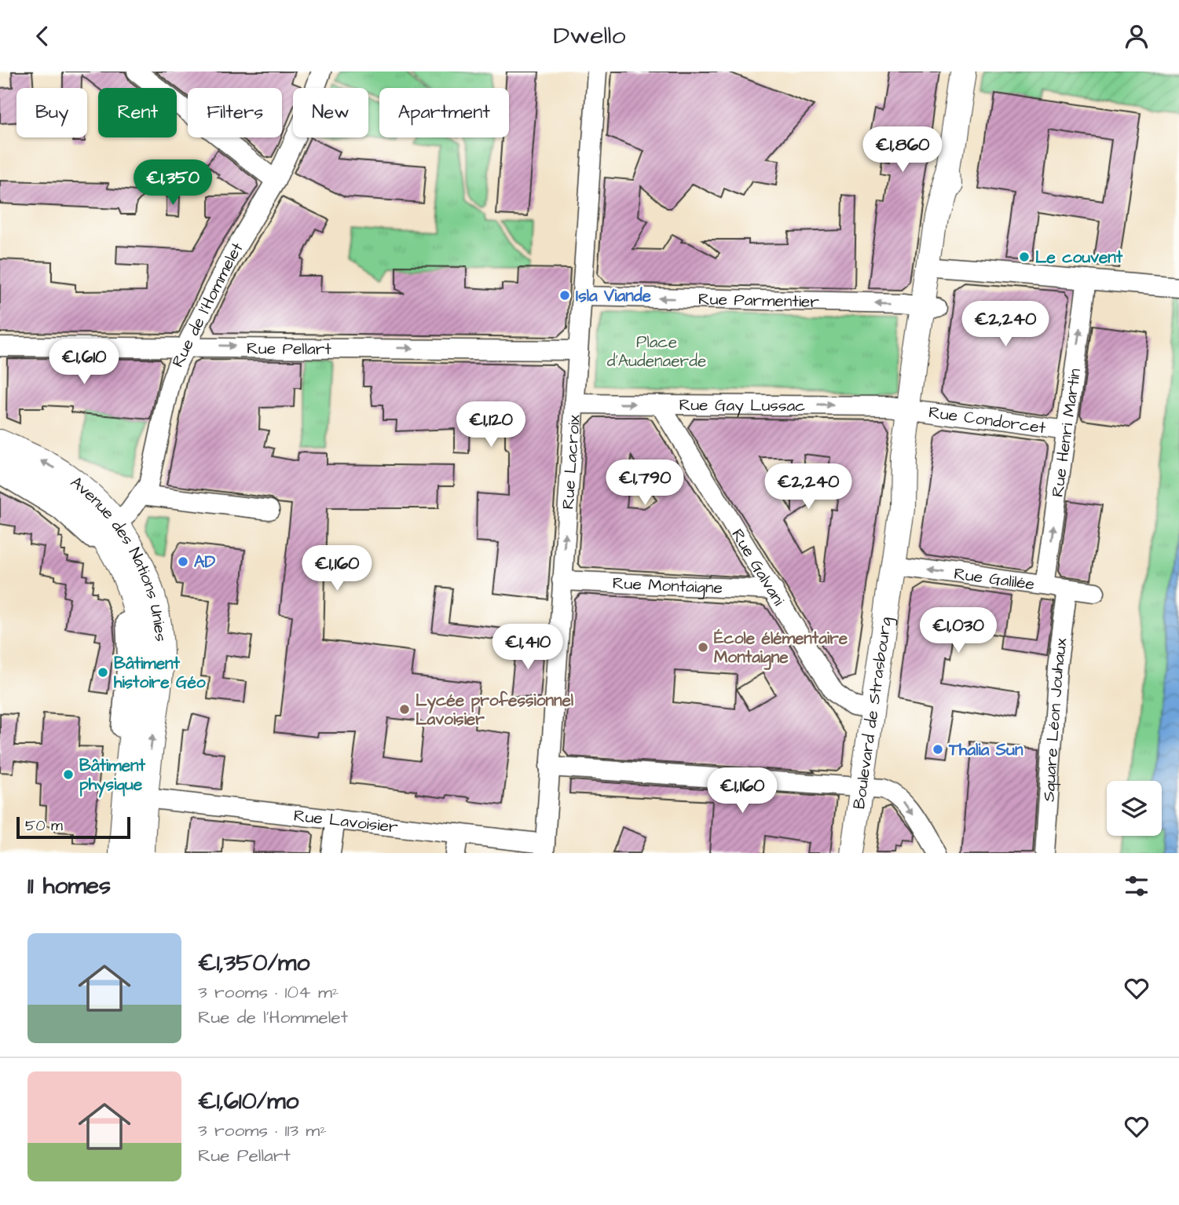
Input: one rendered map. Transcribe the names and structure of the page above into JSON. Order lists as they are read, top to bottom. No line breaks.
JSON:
{"streets":{"main road":["Avenue des Nations Unies","Boulevard de Strasbourg"],"street":["Rue Parmentier","Rue de l'Hommelet","Rue Pellart","Rue Gay Lussac","Rue Condorcet","Rue Henri Martin","Rue Lacroix","Rue Galvani","Rue Galilée","Rue Montaigne","Square Léon Jouhaux","Rue Lavoisier"]},"crossings":[["Rue Parmentier","Rue Lacroix"],["Rue Parmentier","Boulevard de Strasbourg"],["Rue de l'Hommelet","Rue Pellart"],["Rue de l'Hommelet","Avenue des Nations Unies"],["Rue Pellart","Rue Lacroix"],["Rue Gay Lussac","Rue Condorcet"],["Rue Gay Lussac","Rue Lacroix"],["Rue Gay Lussac","Rue Galvani"],["Rue Gay Lussac","Boulevard de Strasbourg"],["Rue Condorcet","Rue Henri Martin"],["Rue Condorcet","Boulevard de Strasbourg"],["Rue Henri Martin","Rue Galilée"],["Rue Lacroix","Rue Montaigne"],["Rue Lacroix","Rue Lavoisier"],["Avenue des Nations Unies","Rue Lavoisier"],["Rue Galvani","Rue Montaigne"],["Rue Galvani","Boulevard de Strasbourg"],["Rue Galilée","Boulevard de Strasbourg"],["Rue Galilée","Square Léon Jouhaux"]],"one_way":["Rue Parmentier","Rue Pellart","Rue Gay Lussac","Rue Henri Martin","Rue Galilée"],"parks":["Place d'Audenaerde"],"places":["Le couvent","Isla Viande","AD","École élémentaire Montaigne","Bâtiment histoire Géo","Lycée professionnel Lavoisier","Thalia Sun","Bâtiment physique"],"scale_bar":"50 m","page":{"header":"Dwello","chip":["Buy","Rent","Filters","New","Apartment"],"price":["€1,860","€1,350","€2,240","€1,610","€1,120","€1,790","€2,240","€1,160","€1,030","€1,410","€1,160"],"scale":"50 m","heading":"11 homes","list":[{"name":"€1,350/mo","note":"3 rooms · 104 m² · Rue de l'Hommelet"},{"name":"€1,610/mo","note":"3 rooms · 113 m² · Rue Pellart"}]}}
